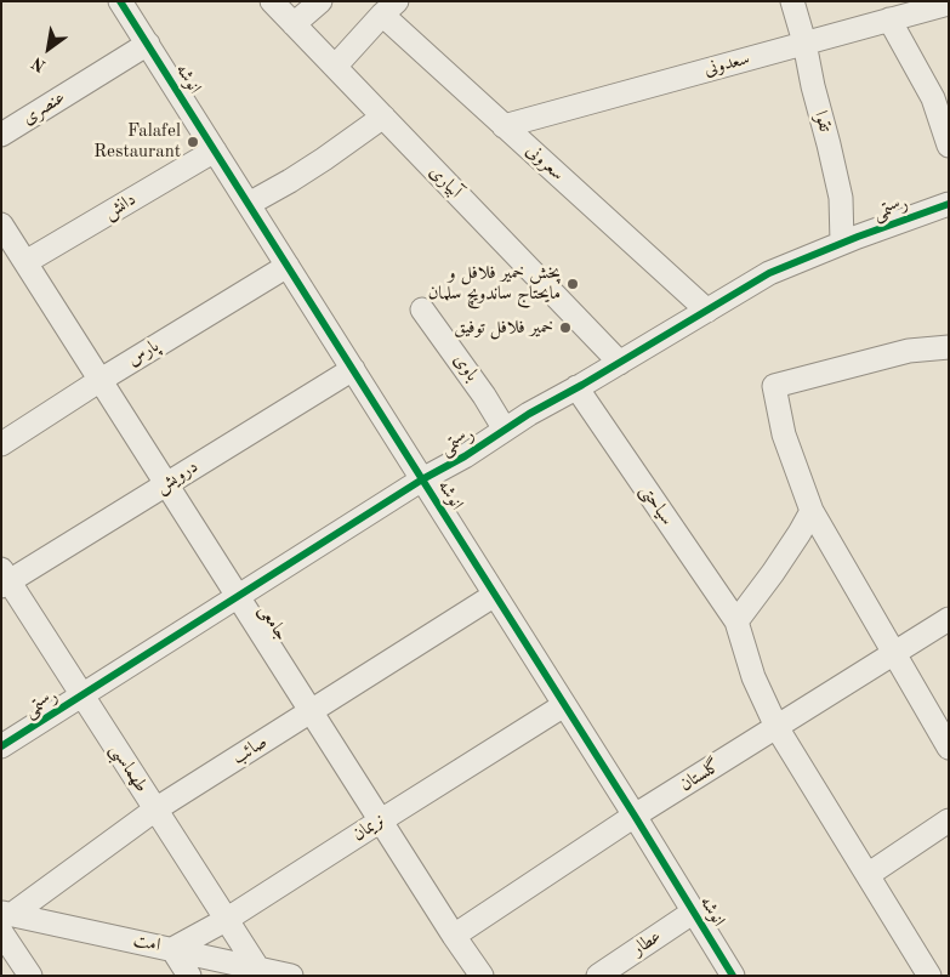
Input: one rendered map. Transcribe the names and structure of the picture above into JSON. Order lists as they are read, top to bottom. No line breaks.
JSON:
{"streets":{"street":["سعدونی","انوشه","عنصری","تقوا","سعرونی","آبیاری","دانش","رستمی","پارس","باوی","درویش","سیاحتی","جامعی","صائب","طهماسبی","گلستان","نریمان","امت","عطار"]},"crossings":[["سعدونی","تقوا"],["سعدونی","سعرونی"],["انوشه","عنصری"],["انوشه","دانش"],["انوشه","رستمی"],["انوشه","پارس"],["انوشه","درویش"],["انوشه","صائب"],["انوشه","گلستان"],["انوشه","نریمان"],["انوشه","عطار"],["تقوا","رستمی"],["سعرونی","رستمی"],["آبیاری","رستمی"],["دانش","جامعی"],["رستمی","باوی"],["رستمی","سیاحتی"],["رستمی","جامعی"],["رستمی","طهماسبی"],["پارس","جامعی"],["درویش","جامعی"],["درویش","طهماسبی"],["سیاحتی","گلستان"],["جامعی","صائب"],["جامعی","گلستان"],["جامعی","نریمان"],["صائب","طهماسبی"],["صائب","امت"],["طهماسبی","نریمان"],["طهماسبی","امت"],["نریمان","امت"]],"places":["Falafel Restaurant","پخش خمیر فلافل و مایحتاج ساندویچ سلمان","خمیر فلافل توفیق"],"north":"bottom left"}
